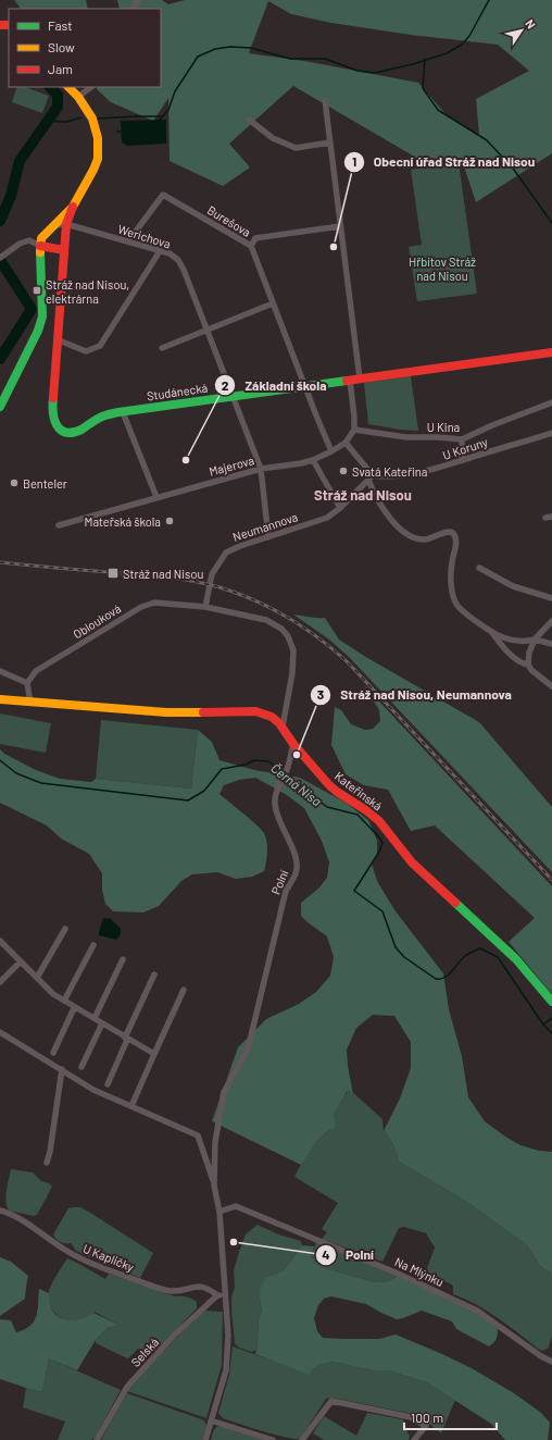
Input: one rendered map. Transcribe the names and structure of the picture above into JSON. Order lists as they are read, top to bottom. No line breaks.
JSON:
{"streets":{"street":["Burešova","Werichova","Studánecká","U Kina","U Koruny","Majerova","Neumannova","Oblouková","Kateřinská","Polní","U Kapličky","Na Mlýnku","Selská"]},"crossings":[["Burešova","Werichova"],["Burešova","Studánecká"],["Burešova","Majerova"],["Werichova","Studánecká"],["Werichova","Majerova"],["Werichova","Neumannova"],["U Koruny","Neumannova"],["Neumannova","Oblouková"],["Kateřinská","Polní"],["Polní","Na Mlýnku"],["U Kapličky","Selská"]],"districts":["Stráž nad Nisou"],"water":["Černá Nisa"],"parks":["Hřbitov Stráž nad Nisou"],"places":{"other":["Obecní úřad Stráž nad Nisou","Základní škola","Svatá Kateřina","Benteler","Mateřská škola","Stráž nad Nisou, Neumannova","Polní"],"transit":["Stráž nad Nisou, elektrárna","Stráž nad Nisou"]},"legend":["Fast","Slow","Jam"],"scale_bar":"100 m","north":"top right"}
